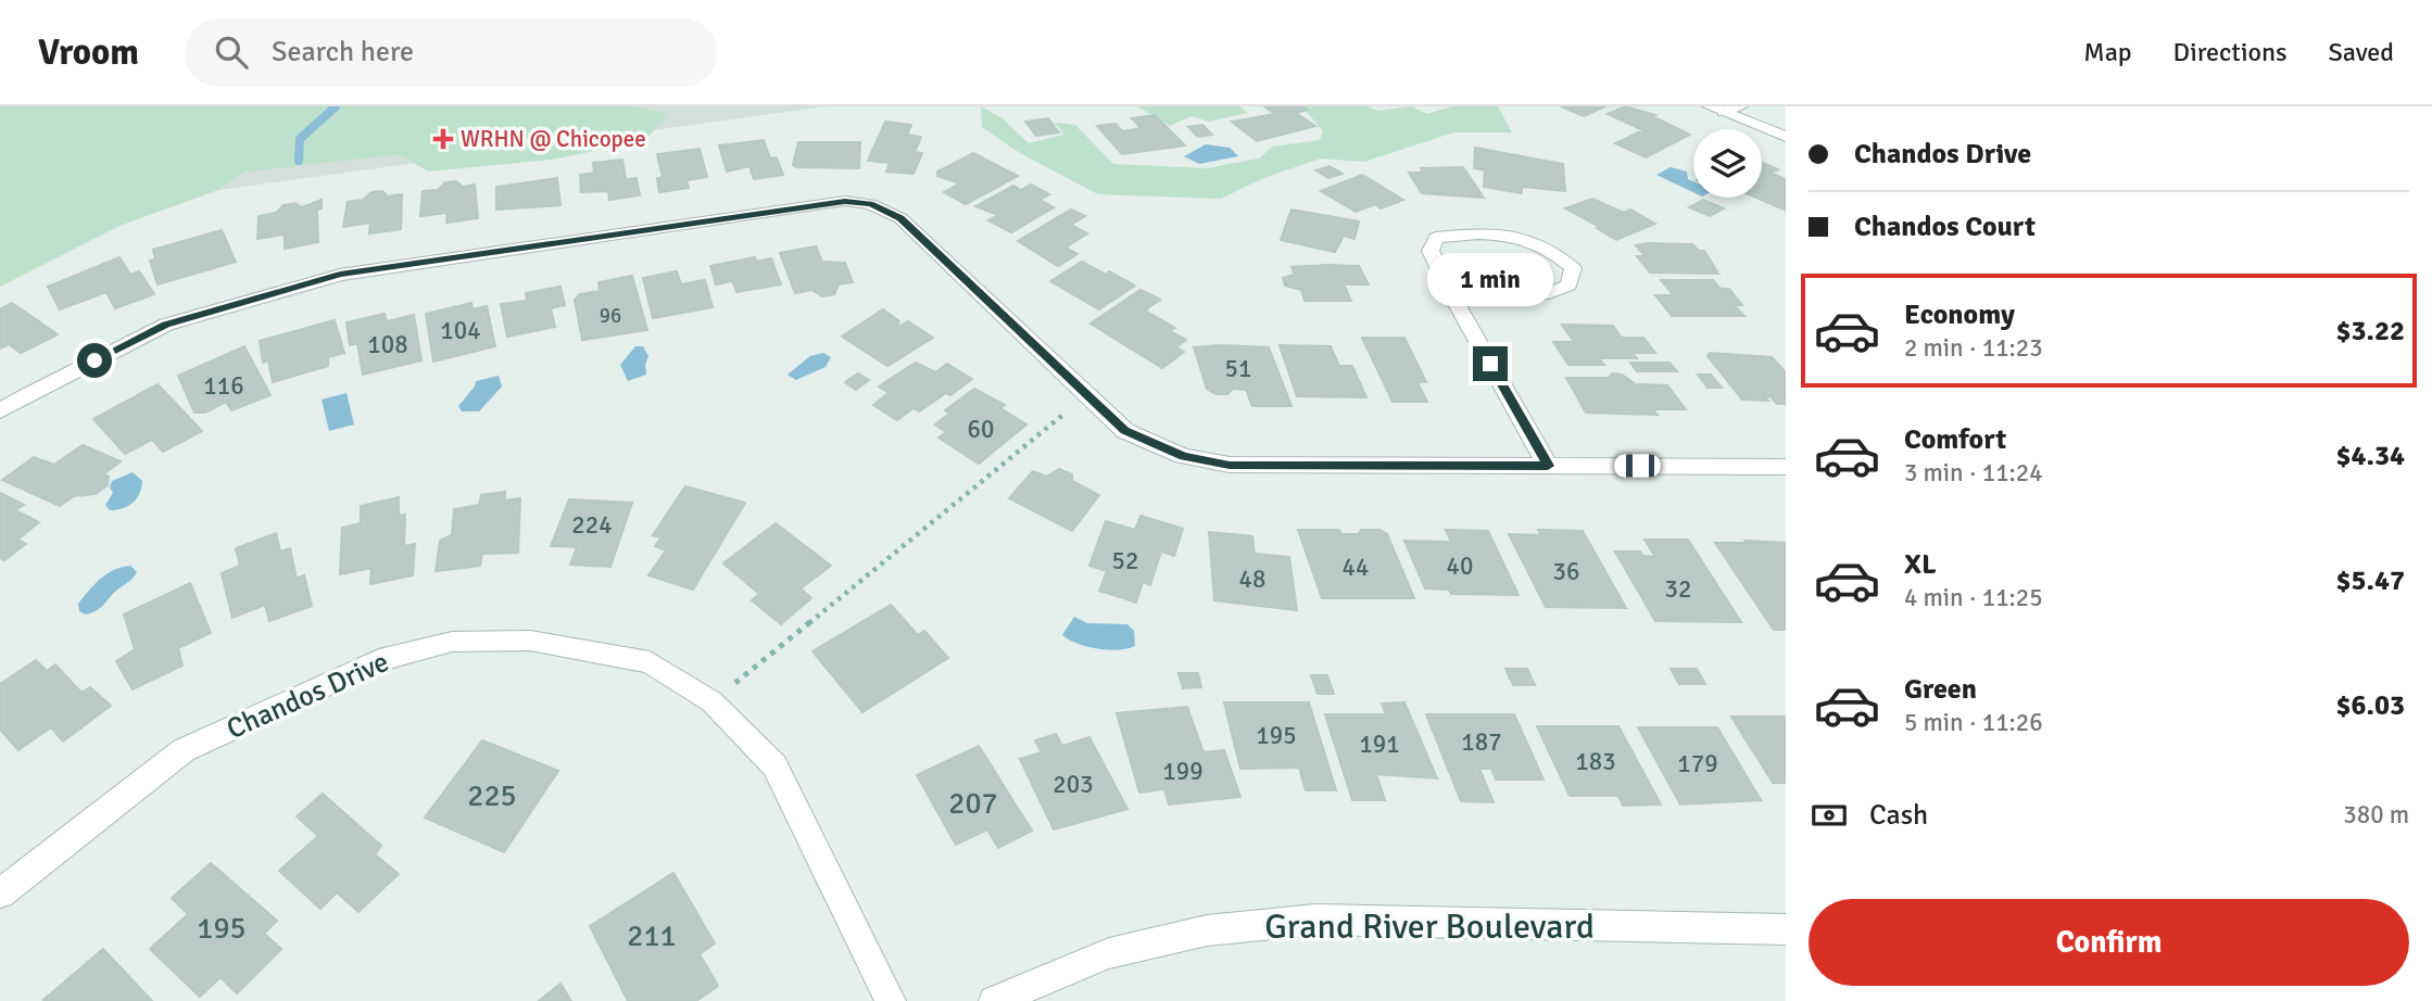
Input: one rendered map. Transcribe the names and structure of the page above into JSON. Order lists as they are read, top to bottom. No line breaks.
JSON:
{"streets":{"street":["Chandos Drive","Grand River Boulevard"]},"places":{"health":["WRHN @ Chicopee"]},"house_numbers":["96","104","108","51","116","60","224","52","40","44","36","48","32","195","187","191","183","179","199","203","225","207","195","211"],"page":{"header":"Vroom","search":"Search here","nav":["Map","Directions","Saved"],"banner":["Chandos Drive","Chandos Court"],"bubble":"1 min","list":[{"name":"Economy","note":"2 min · 11:23","value":"$3.22"},{"name":"Comfort","note":"3 min · 11:24","value":"$4.34"},{"name":"XL","note":"4 min · 11:25","value":"$5.47"},{"name":"Green","note":"5 min · 11:26","value":"$6.03"}],"pay":["Cash","380 m"],"buttons":"Confirm"}}
